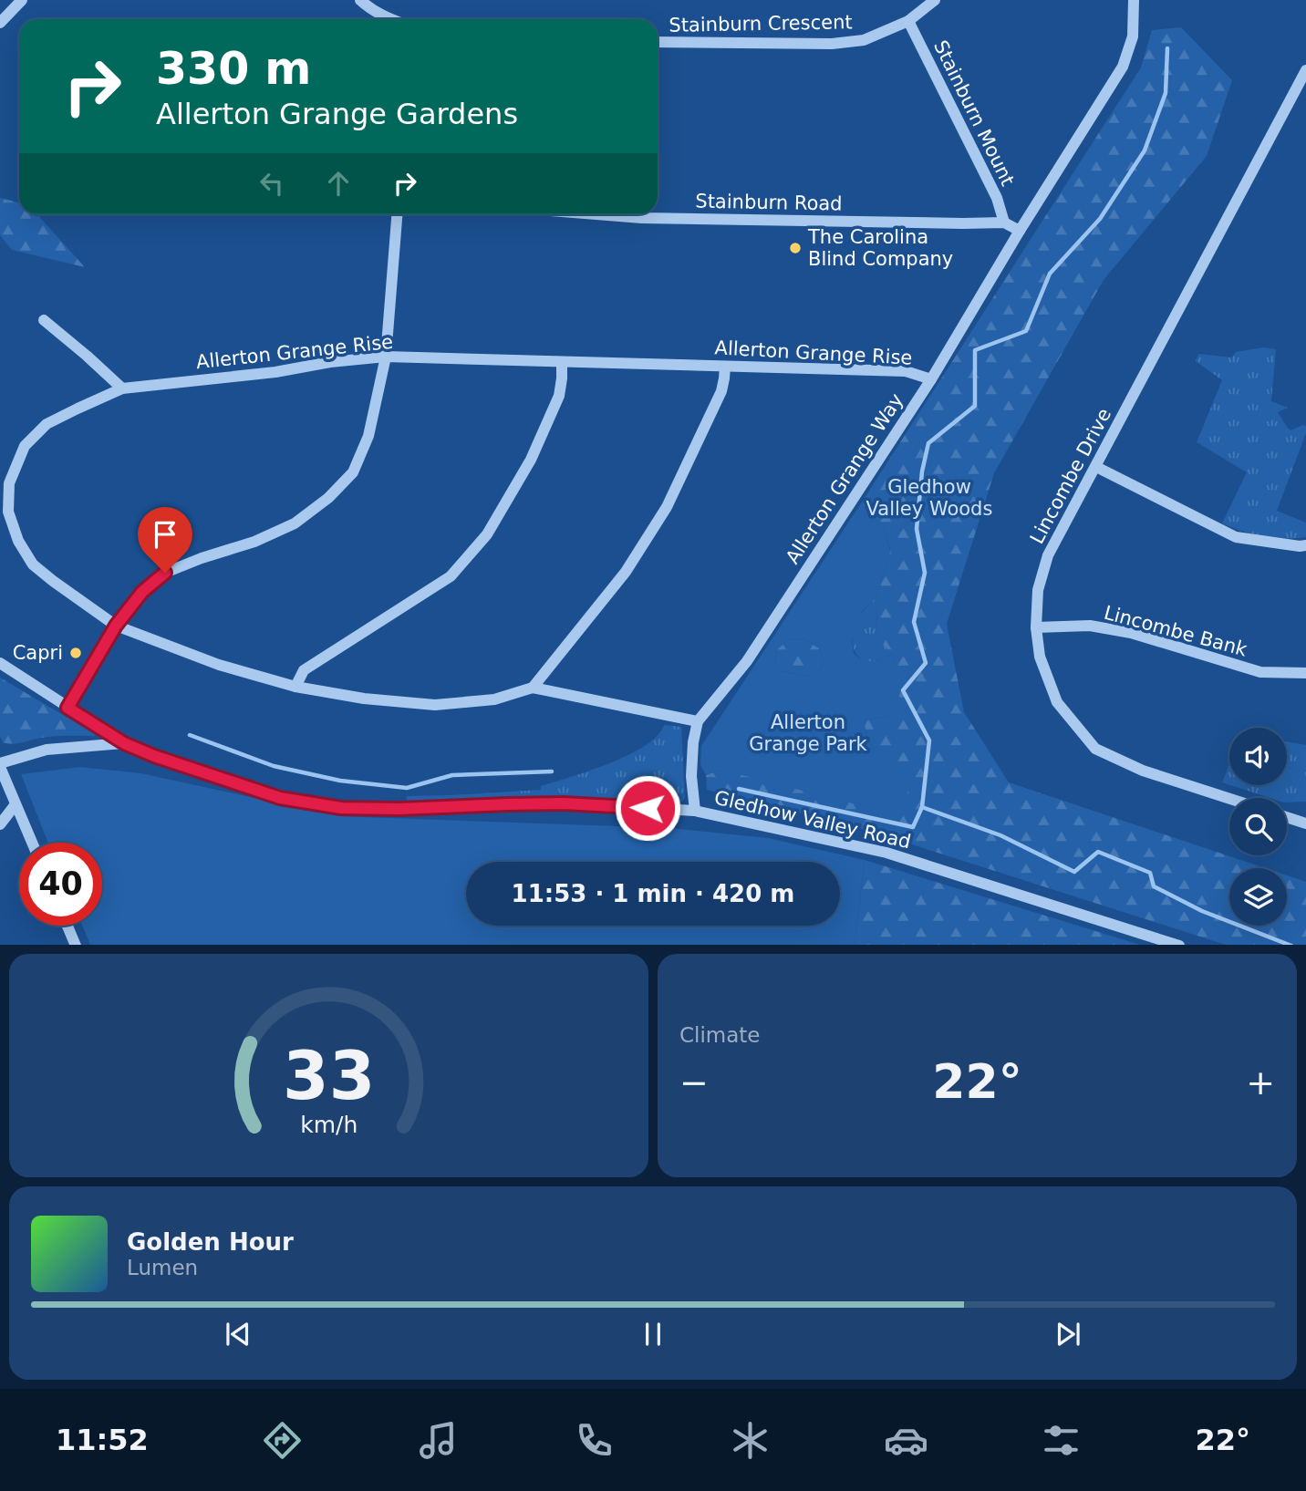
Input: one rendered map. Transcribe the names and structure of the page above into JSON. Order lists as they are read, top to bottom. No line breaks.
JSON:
{"streets":{"street":["Stainburn Crescent","Stainburn Mount","Stainburn Road","Allerton Grange Rise","Lincombe Drive","Allerton Grange Way","Lincombe Bank","Gledhow Valley Road"]},"crossings":[["Stainburn Crescent","Stainburn Mount"],["Stainburn Mount","Stainburn Road"],["Stainburn Road","Allerton Grange Way"],["Allerton Grange Rise","Allerton Grange Way"],["Lincombe Drive","Lincombe Bank"],["Allerton Grange Way","Gledhow Valley Road"]],"parks":["Gledhow Valley Woods","Allerton Grange Park"],"places":["The Carolina Blind Company","Capri"],"page":{"turn":["330 m","Allerton Grange Gardens"],"limit":"40","trip":"11:53 · 1 min · 420 m","tile":"Climate","heat":["−","22°","+"],"song":["Golden Hour","Lumen"],"tabs":["11:52","22°"],"gauge":["33","km/h"]}}
